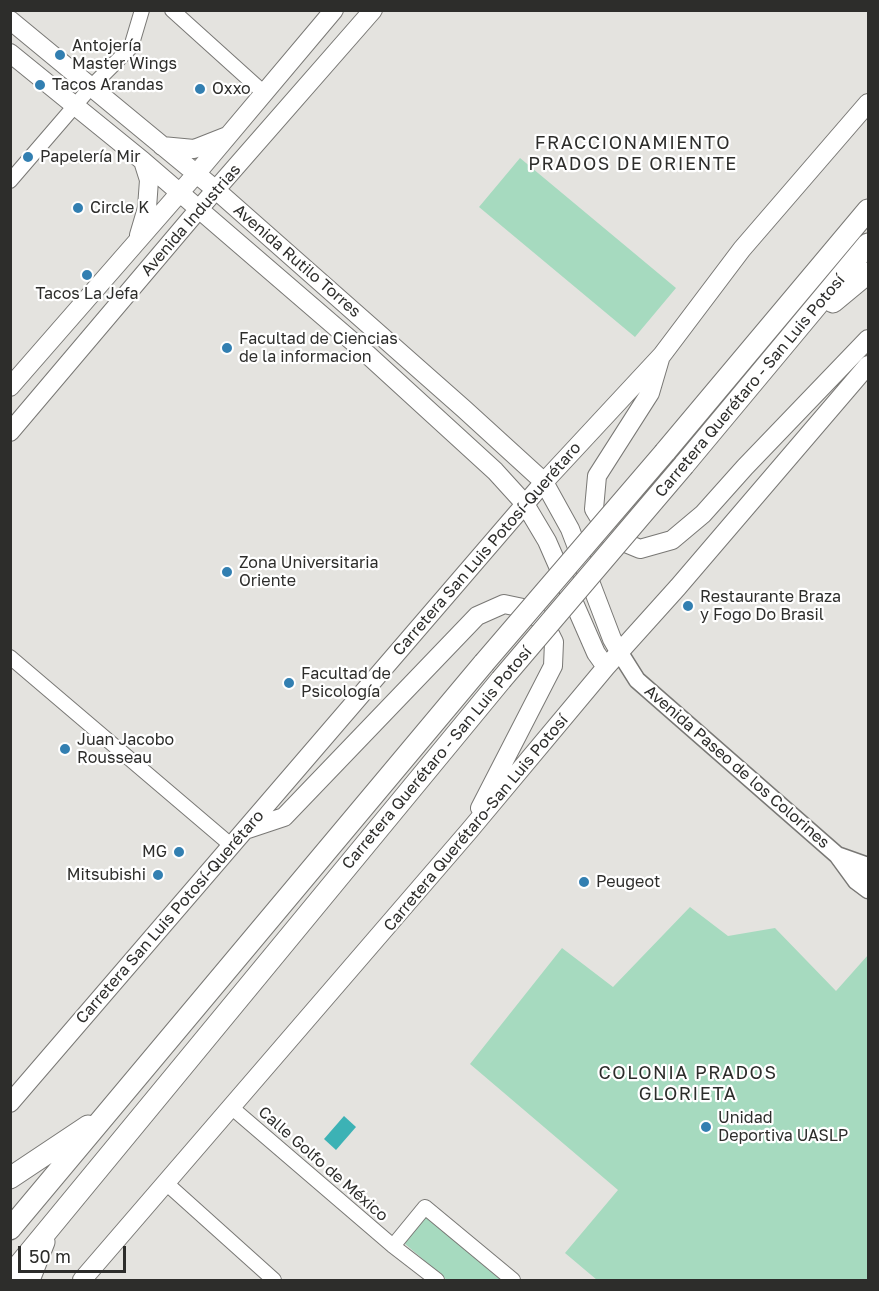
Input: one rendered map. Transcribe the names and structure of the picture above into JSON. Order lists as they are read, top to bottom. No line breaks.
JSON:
{"streets":{"highway":["Carretera Querétaro - San Luis Potosí"],"main road":["Avenida Industrias","Avenida Rutilo Torres","Carretera San Luis Potosí-Querétaro","Carretera Querétaro-San Luis Potosí"],"street":["Avenida Paseo de los Colorines","Calle Golfo de México"]},"crossings":[["Avenida Industrias","Avenida Rutilo Torres"],["Avenida Rutilo Torres","Carretera San Luis Potosí-Querétaro"],["Avenida Rutilo Torres","Avenida Paseo de los Colorines"],["Avenida Rutilo Torres","Carretera Querétaro-San Luis Potosí"],["Avenida Paseo de los Colorines","Carretera Querétaro-San Luis Potosí"],["Carretera Querétaro-San Luis Potosí","Calle Golfo de México"]],"districts":["FRACCIONAMIENTO PRADOS DE ORIENTE","COLONIA PRADOS GLORIETA"],"places":["Antojería Master Wings","Tacos Arandas","Oxxo","Papelería Mir","Circle K","Tacos La Jefa","Facultad de Ciencias de la informacion","Zona Universitaria Oriente","Restaurante Braza y Fogo Do Brasil","Facultad de Psicología","Juan Jacobo Rousseau","MG","Mitsubishi","Peugeot","Unidad Deportiva UASLP"],"scale_bar":"50 m"}
